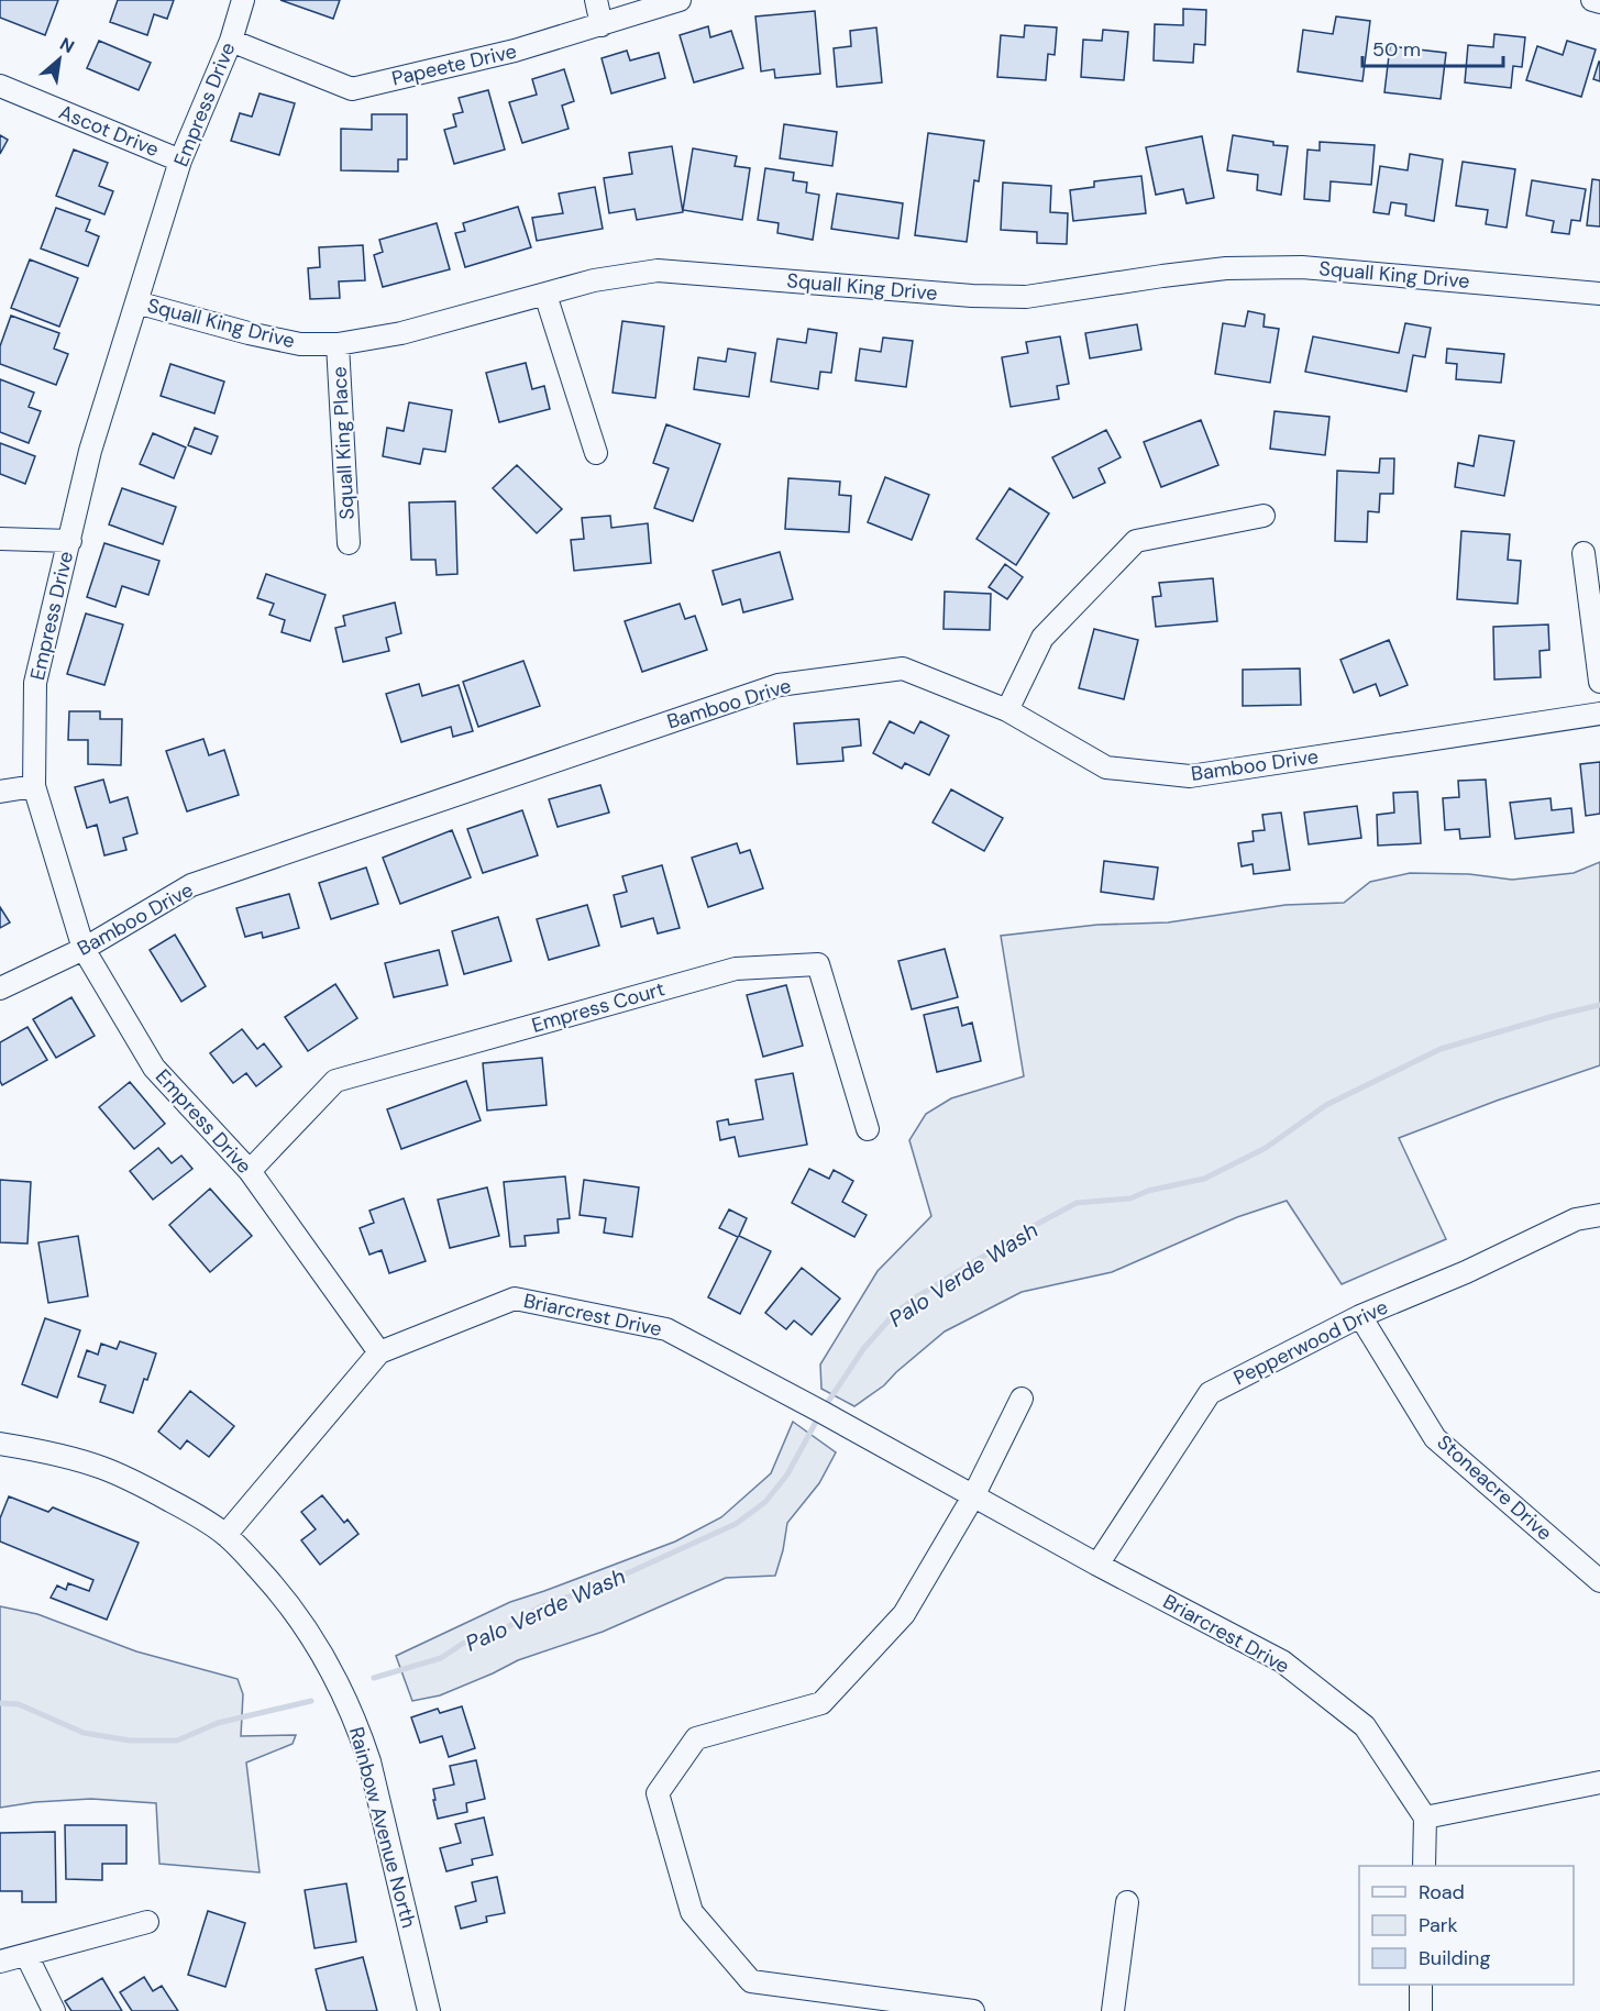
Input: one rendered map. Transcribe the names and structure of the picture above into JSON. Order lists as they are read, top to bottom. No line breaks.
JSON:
{"streets":{"street":["Papeete Drive","Empress Drive","Ascot Drive","Squall King Drive","Squall King Place","Bamboo Drive","Empress Court","Briarcrest Drive","Pepperwood Drive","Stoneacre Drive","Rainbow Avenue North"]},"crossings":[["Papeete Drive","Empress Drive"],["Empress Drive","Ascot Drive"],["Empress Drive","Squall King Drive"],["Empress Drive","Bamboo Drive"],["Empress Drive","Empress Court"],["Empress Drive","Briarcrest Drive"],["Squall King Drive","Squall King Place"],["Briarcrest Drive","Pepperwood Drive"],["Briarcrest Drive","Rainbow Avenue North"],["Pepperwood Drive","Stoneacre Drive"]],"water":["Palo Verde Wash"],"legend":["Road","Park","Building"],"scale_bar":"50 m","north":"top right"}
